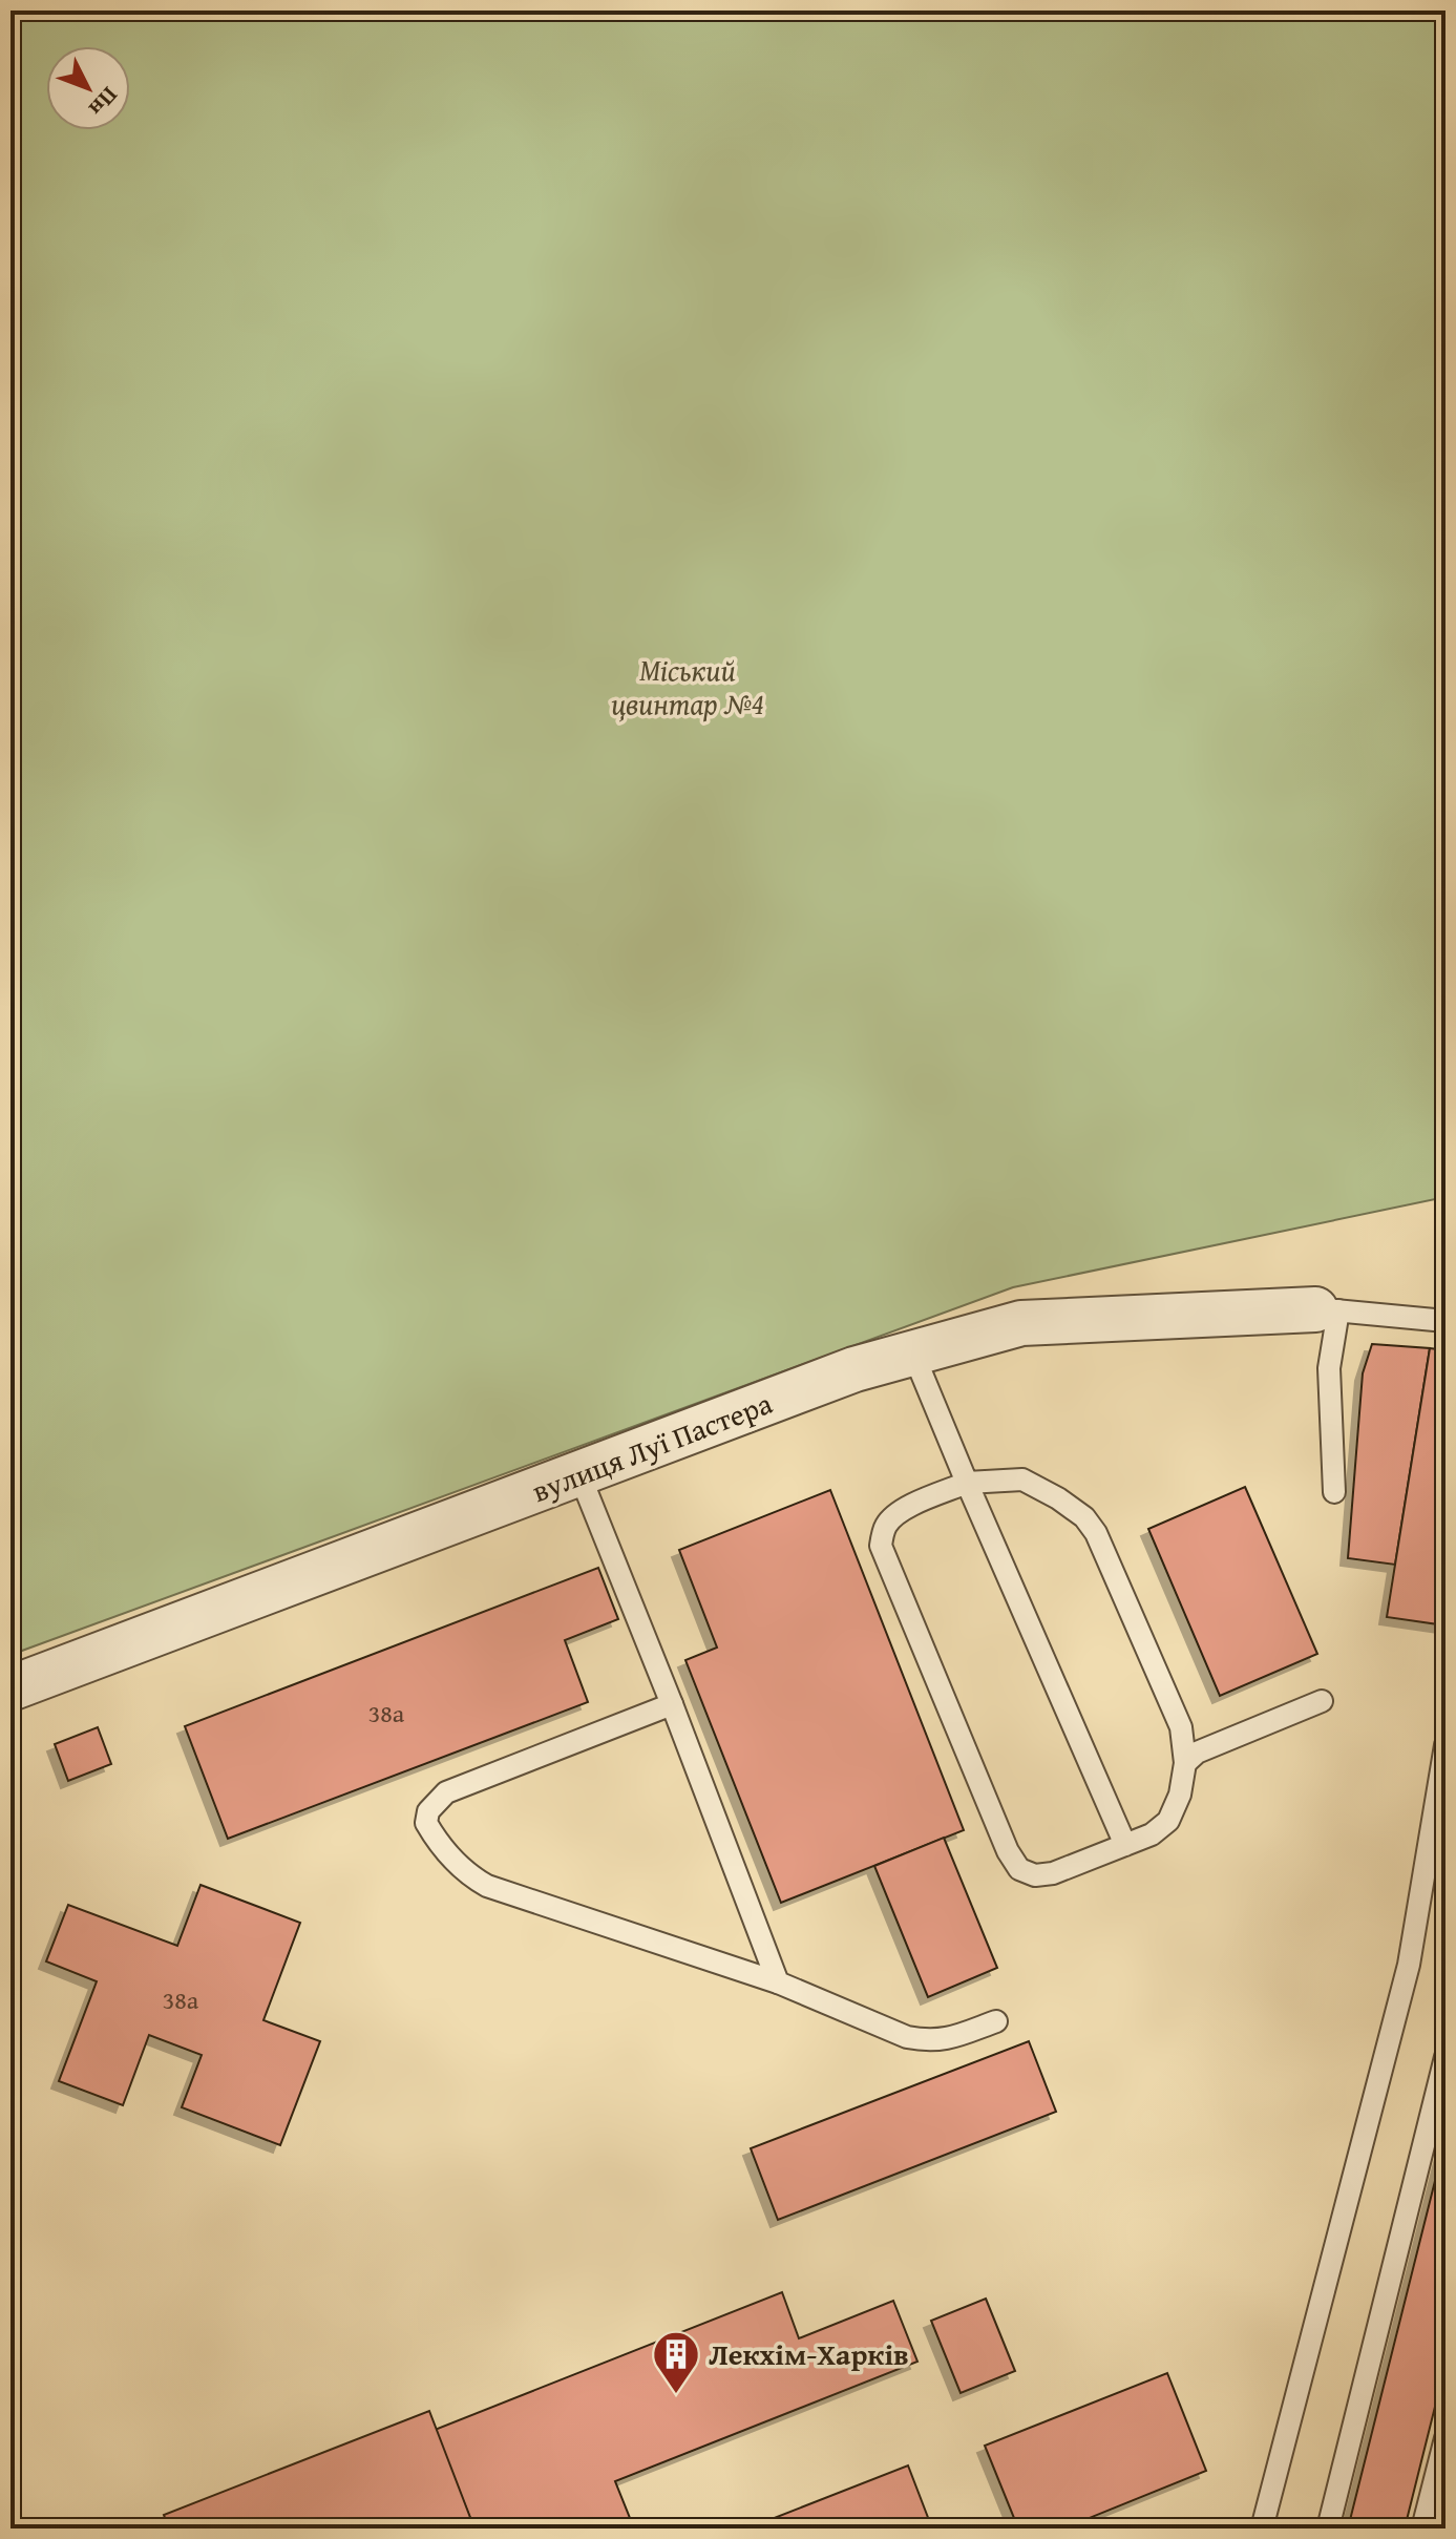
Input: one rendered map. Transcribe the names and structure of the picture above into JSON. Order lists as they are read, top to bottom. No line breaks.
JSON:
{"streets":{"street":["вулиця Луї Пастера"]},"parks":["Міський цвинтар №4"],"places":{"building":["Лекхім-Харків"]},"house_numbers":["38а","38а"],"north":"bottom right"}
